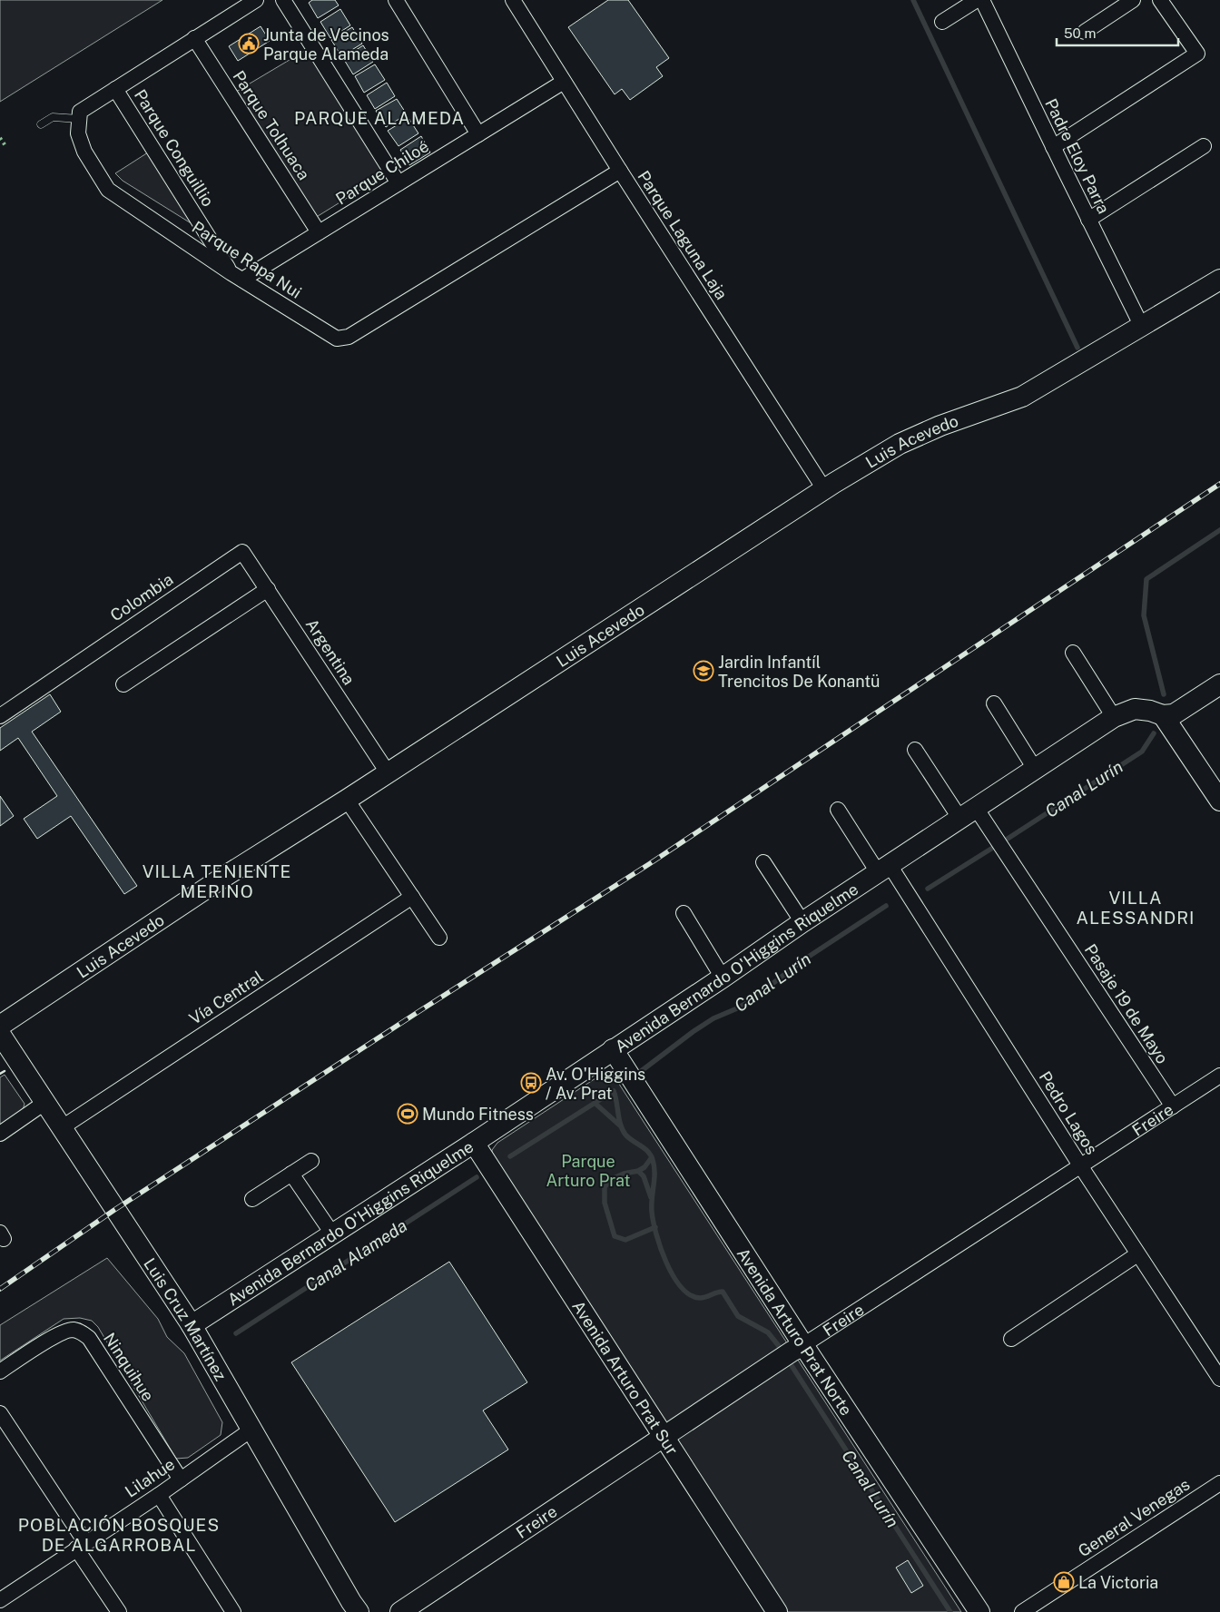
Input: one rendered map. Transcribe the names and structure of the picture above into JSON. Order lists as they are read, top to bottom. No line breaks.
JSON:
{"streets":{"main road":["Luis Acevedo","Avenida Bernardo O'Higgins Riquelme","Freire","Luis Cruz Martínez","Avenida Arturo Prat Norte","Avenida Arturo Prat Sur"],"street":["Parque Tolhuaca","Parque Conguillio","Padre Eloy Parra","Parque Chiloé","Parque Laguna Laja","Parque Rapa Nui","Colombia","Argentina","Vía Central","Pasaje 19 de Mayo","Pedro Lagos","Ninquihue","Lilahue","General Venegas"]},"crossings":[["Parque Tolhuaca","Parque Chiloé"],["Parque Conguillio","Parque Chiloé"],["Parque Conguillio","Parque Rapa Nui"],["Padre Eloy Parra","Luis Acevedo"],["Parque Chiloé","Parque Laguna Laja"],["Parque Chiloé","Parque Rapa Nui"],["Parque Laguna Laja","Parque Rapa Nui"],["Parque Laguna Laja","Luis Acevedo"],["Luis Acevedo","Argentina"],["Colombia","Argentina"],["Avenida Bernardo O'Higgins Riquelme","Pasaje 19 de Mayo"],["Avenida Bernardo O'Higgins Riquelme","Pedro Lagos"],["Avenida Bernardo O'Higgins Riquelme","Luis Cruz Martínez"],["Avenida Bernardo O'Higgins Riquelme","Avenida Arturo Prat Norte"],["Avenida Bernardo O'Higgins Riquelme","Avenida Arturo Prat Sur"],["Vía Central","Luis Cruz Martínez"],["Pasaje 19 de Mayo","Freire"],["Pedro Lagos","Freire"],["Freire","Avenida Arturo Prat Norte"],["Freire","Avenida Arturo Prat Sur"],["Luis Cruz Martínez","Lilahue"],["Ninquihue","Lilahue"]],"districts":["PARQUE ALAMEDA","VILLA TENIENTE MERINO","VILLA ALESSANDRI","POBLACIÓN BOSQUES DE ALGARROBAL"],"water":["Canal Lurín","Canal Alameda"],"parks":["Parque Arturo Prat"],"places":{"public building":["Junta de Vecinos Parque Alameda"],"school or university":["Jardin Infantíl Trencitos De Konantü"],"bus stop":["Av. O'Higgins / Av. Prat"],"sports":["Mundo Fitness"],"shop":["La Victoria"]},"scale_bar":"50 m"}
